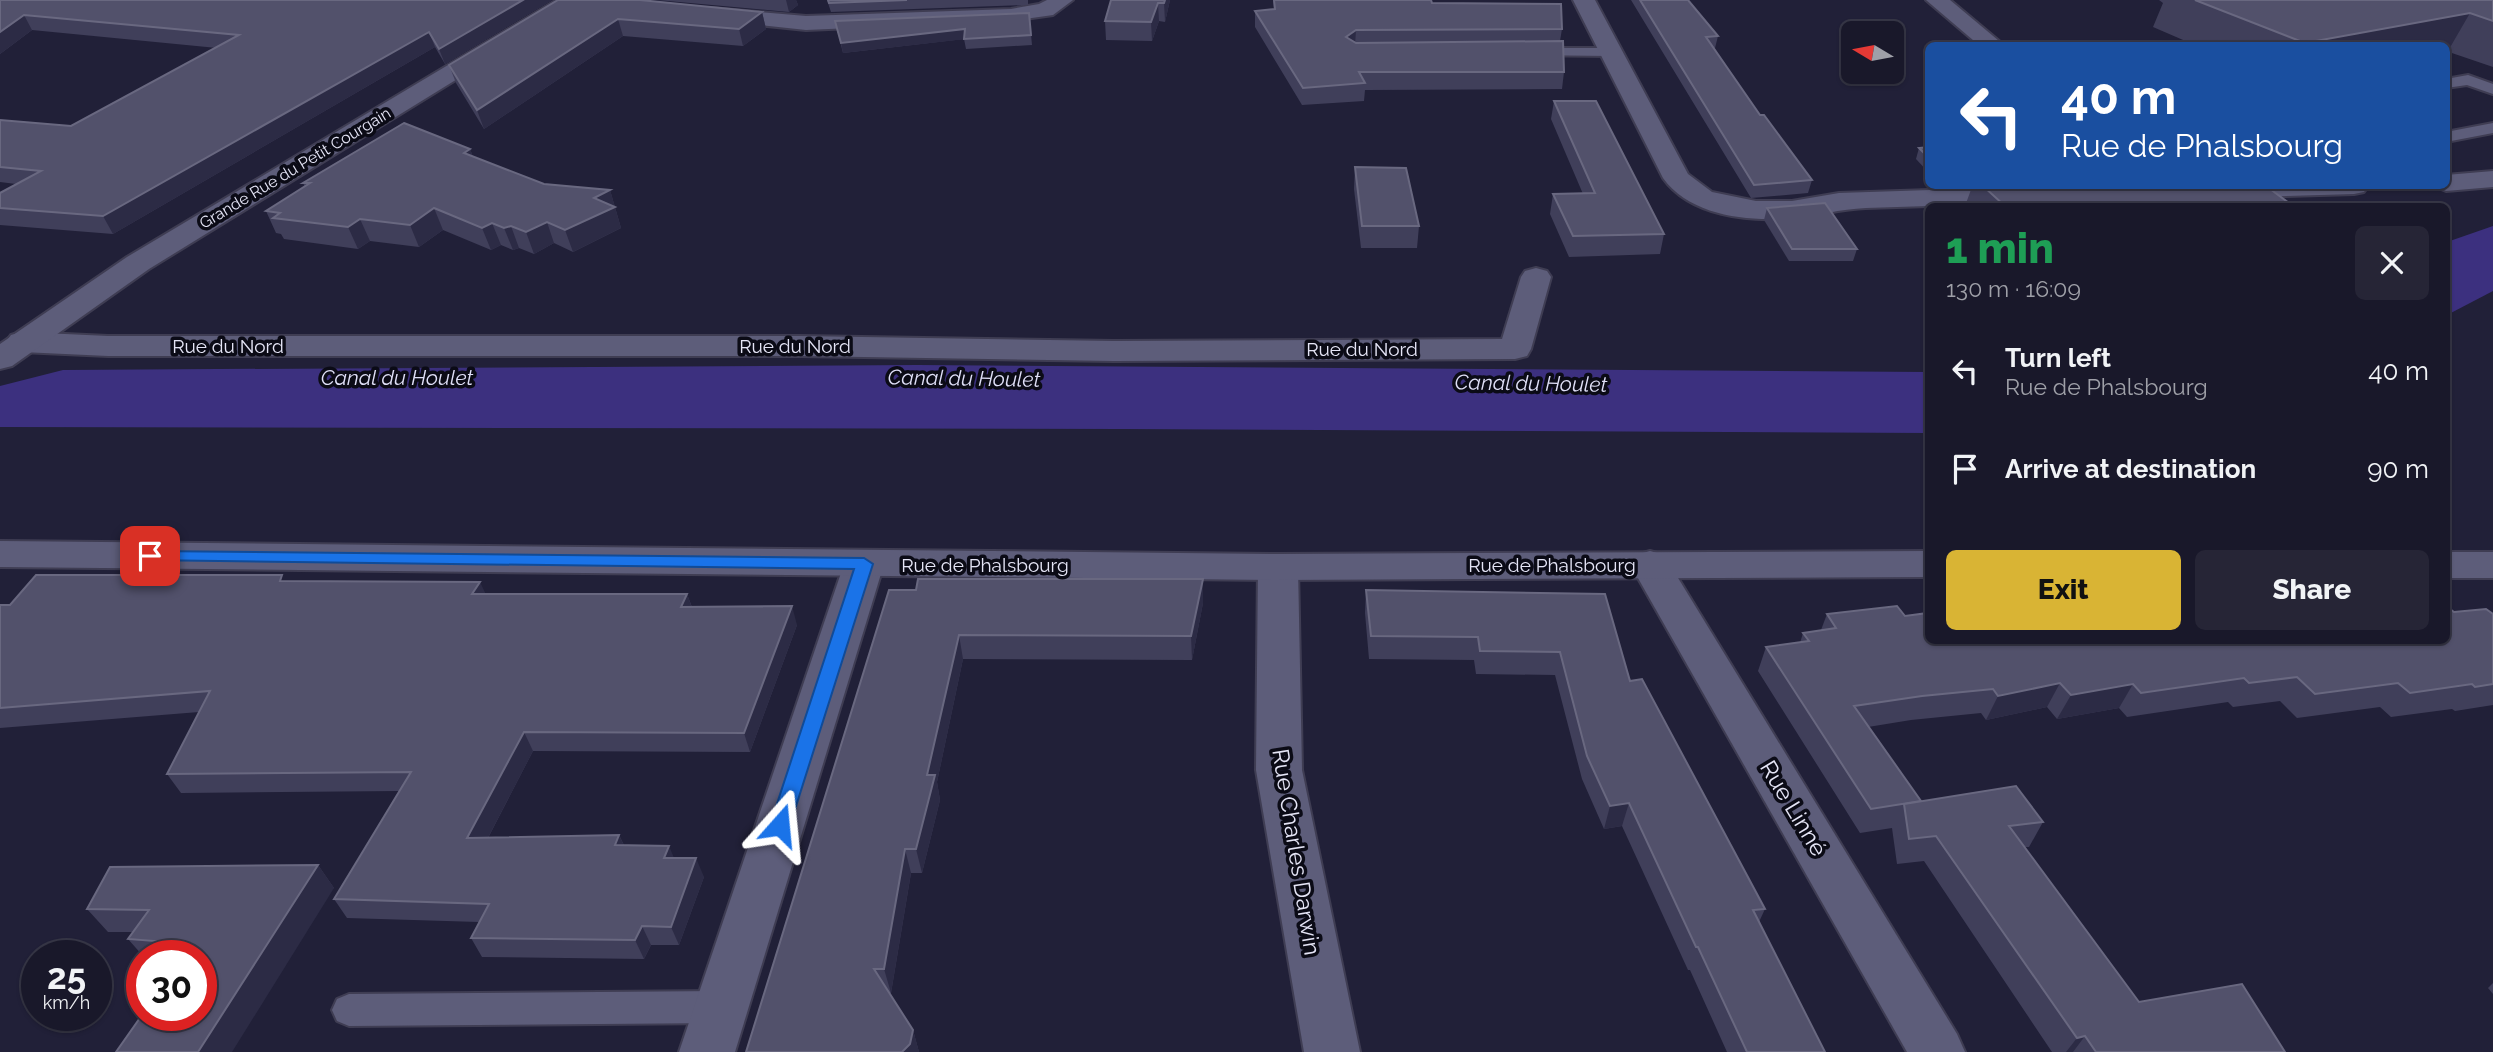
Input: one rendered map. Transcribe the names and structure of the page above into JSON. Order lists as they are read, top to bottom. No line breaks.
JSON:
{"streets":{"street":["Grande Rue du Petit Courgain","Rue du Nord","Rue de Phalsbourg","Rue Linné","Rue Charles Darwin"]},"crossings":[["Grande Rue du Petit Courgain","Rue du Nord"],["Rue de Phalsbourg","Rue Linné"],["Rue de Phalsbourg","Rue Charles Darwin"]],"water":["Canal du Houlet"],"north":"left","page":{"turn":["40 m","Rue de Phalsbourg"],"heading":["1 min","130 m · 16:09"],"list":[{"name":"Turn left","note":"Rue de Phalsbourg","value":"40 m"},{"name":"Arrive at destination","value":"90 m"}],"buttons":["Exit","Share"],"speed":"25 km/h","limit":"30"}}
